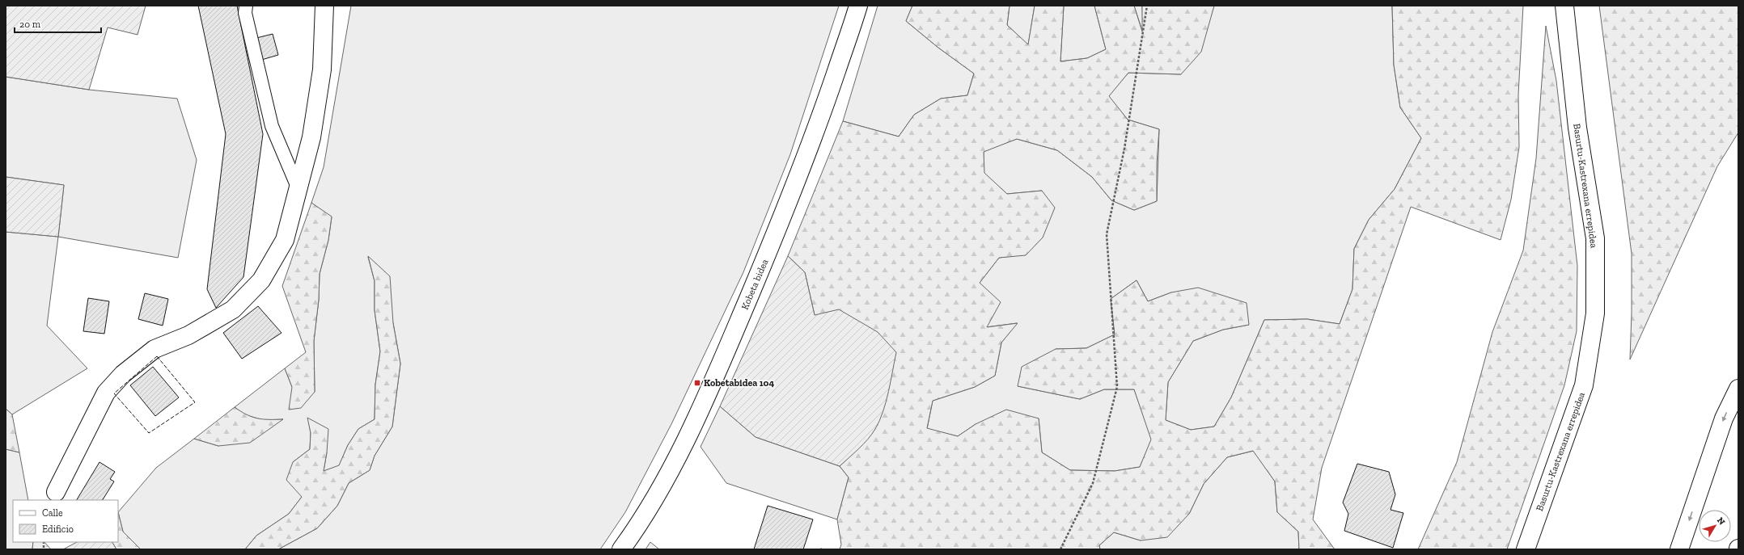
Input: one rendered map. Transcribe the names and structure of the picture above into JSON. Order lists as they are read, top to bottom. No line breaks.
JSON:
{"streets":{"main road":["Basurtu-Kastrexana errepidea","Kobeta bidea"]},"places":{"transit":["Kobetabidea 104"]},"legend":["Calle","Edificio"],"scale_bar":"20 m","north":"top right"}
